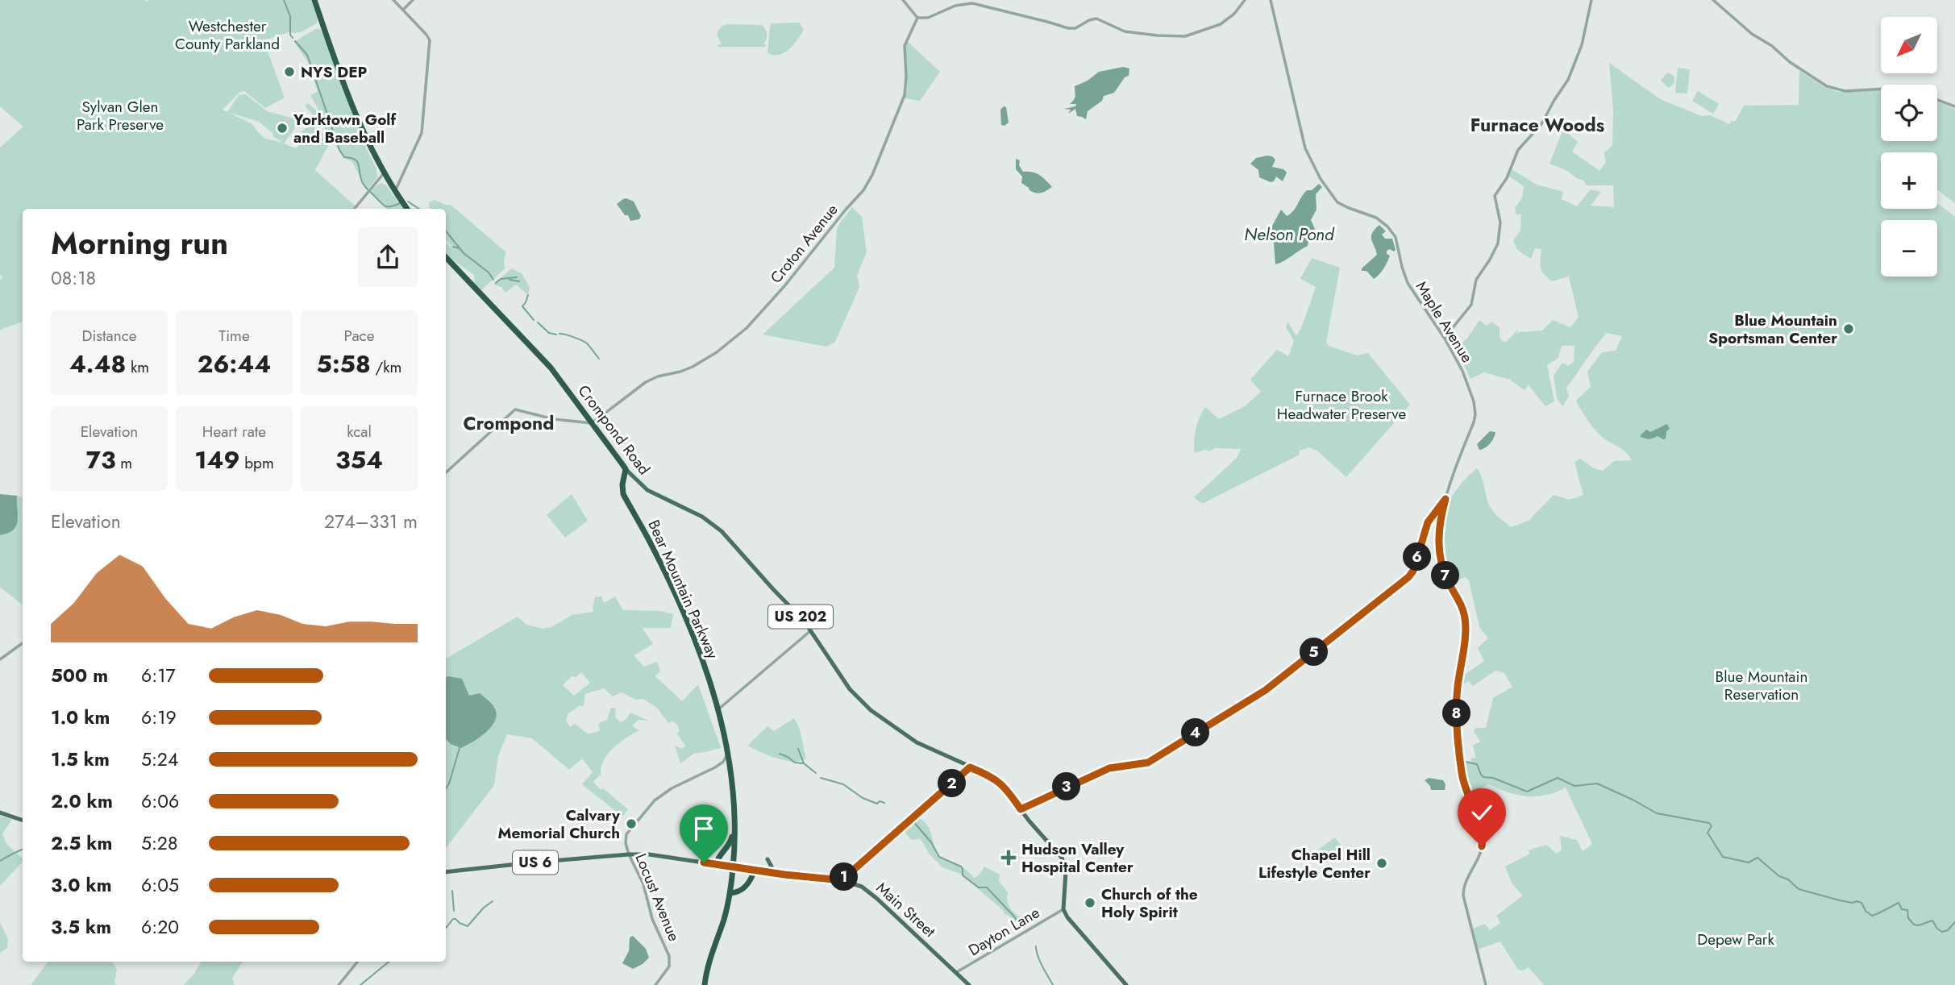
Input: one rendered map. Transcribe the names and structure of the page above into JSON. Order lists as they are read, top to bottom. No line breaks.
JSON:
{"streets":{"highway":["Crompond Road","Bear Mountain Parkway","US 202"],"main road":["US 6","Main Street"],"street":["Croton Avenue","Maple Avenue","Locust Avenue","Dayton Lane"]},"crossings":[["Croton Avenue","Crompond Road"],["Crompond Road","Bear Mountain Parkway"],["Crompond Road","Dayton Lane"],["Bear Mountain Parkway","Locust Avenue"],["Locust Avenue","Main Street"],["Main Street","Dayton Lane"]],"districts":["Furnace Woods","Crompond"],"water":["Nelson Pond"],"parks":["Westchester County Parkland","Sylvan Glen Park Preserve","Furnace Brook Headwater Preserve","Blue Mountain Reservation","Depew Park"],"places":{"other":["NYS DEP","Yorktown Golf and Baseball","Blue Mountain Sportsman Center","Calvary Memorial Church","Chapel Hill Lifestyle Center","Church of the Holy Spirit"],"health":["Hudson Valley Hospital Center"]},"north":"bottom left","page":{"map_buttons":["+","−"],"heading":["Morning run","08:18"],"stats":[["Distance","4.48 km"],["Time","26:44"],["Pace","5:58 /km"],["Elevation","73 m"],["Heart rate","149 bpm"],["kcal","354"]],"chart":["Elevation","274–331 m"],"pins":["6","7","5","8","4","2","3","1"],"list":[{"name":"500 m","note":"6:17"},{"name":"1.0 km","note":"6:19"},{"name":"1.5 km","note":"5:24"},{"name":"2.0 km","note":"6:06"},{"name":"2.5 km","note":"5:28"},{"name":"3.0 km","note":"6:05"},{"name":"3.5 km","note":"6:20"}]}}
